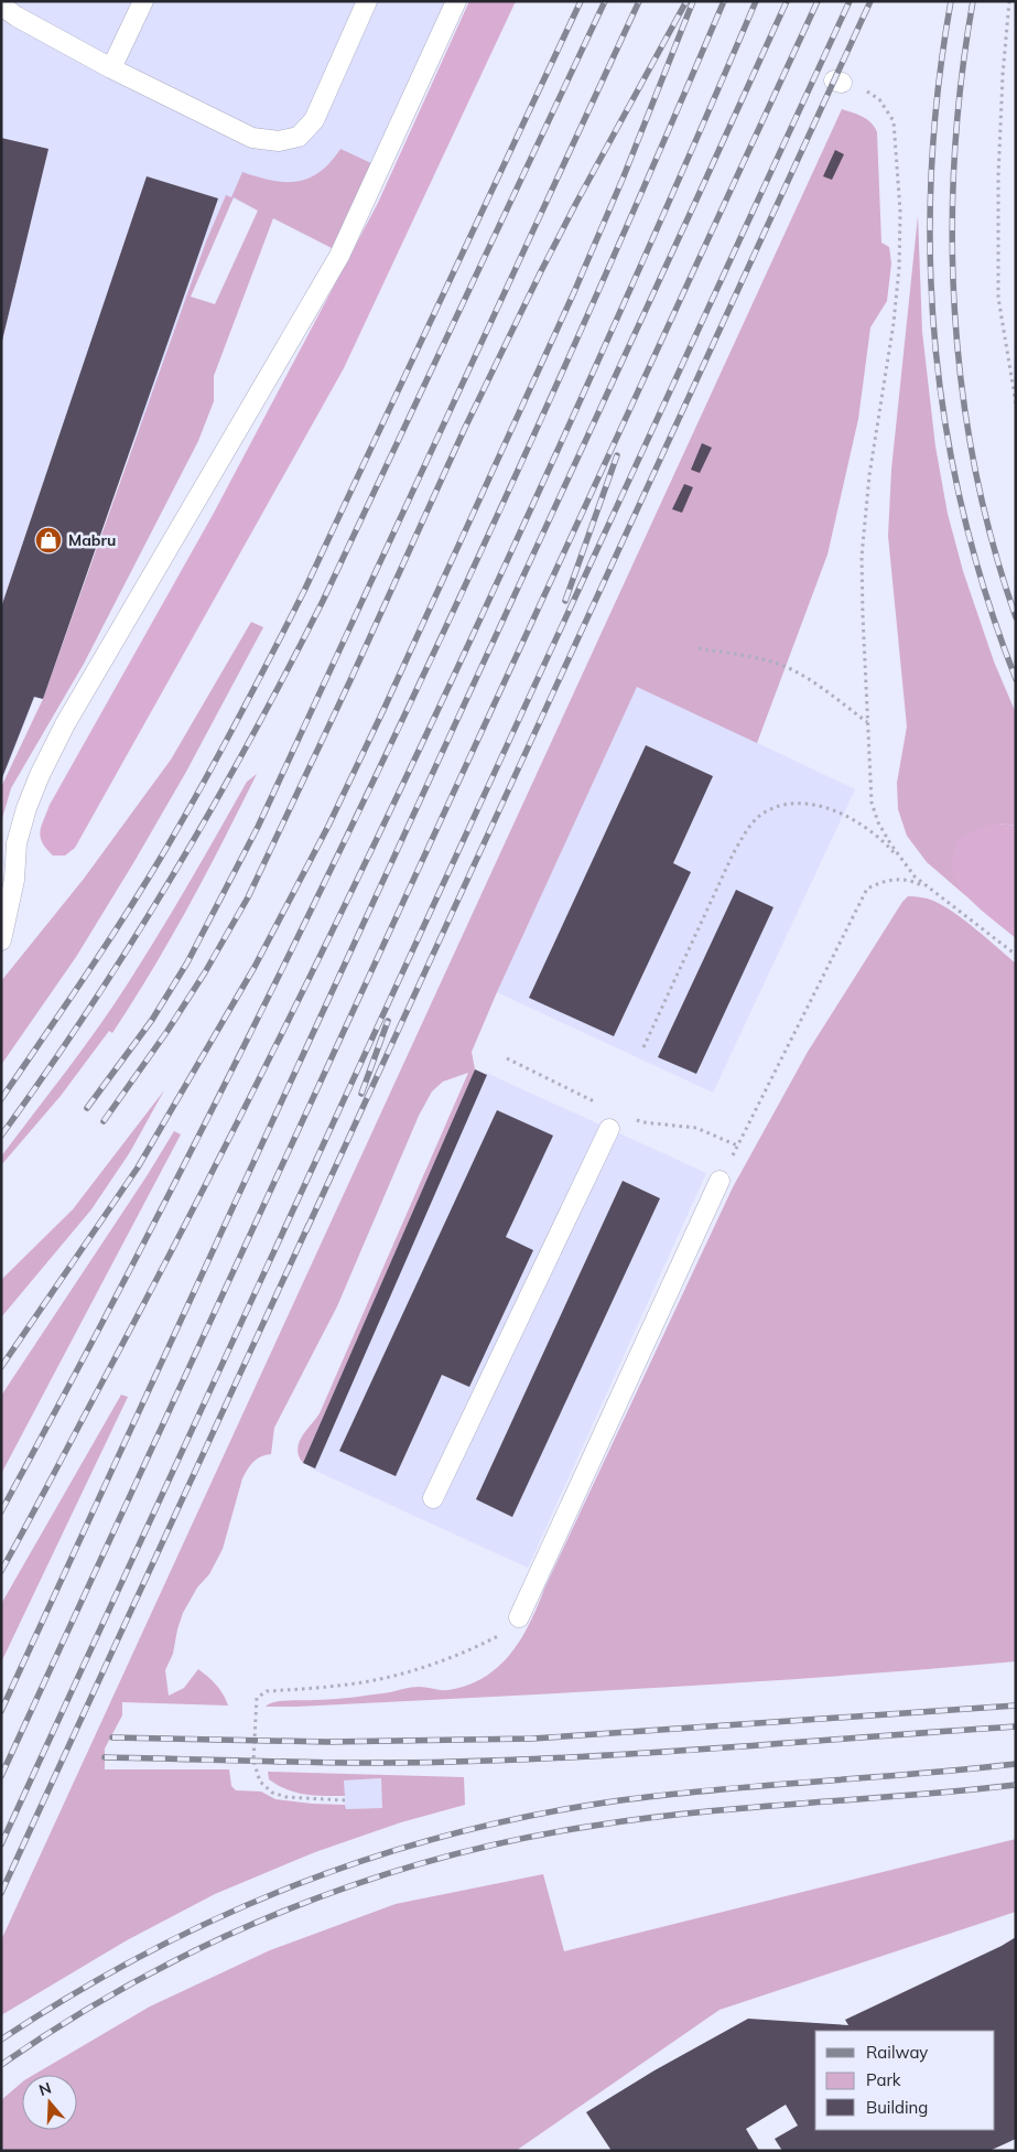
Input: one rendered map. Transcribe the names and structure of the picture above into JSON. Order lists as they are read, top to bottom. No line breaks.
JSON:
{"places":{"shop":["Mabru"]},"legend":["Railway","Park","Building"],"north":"top"}
